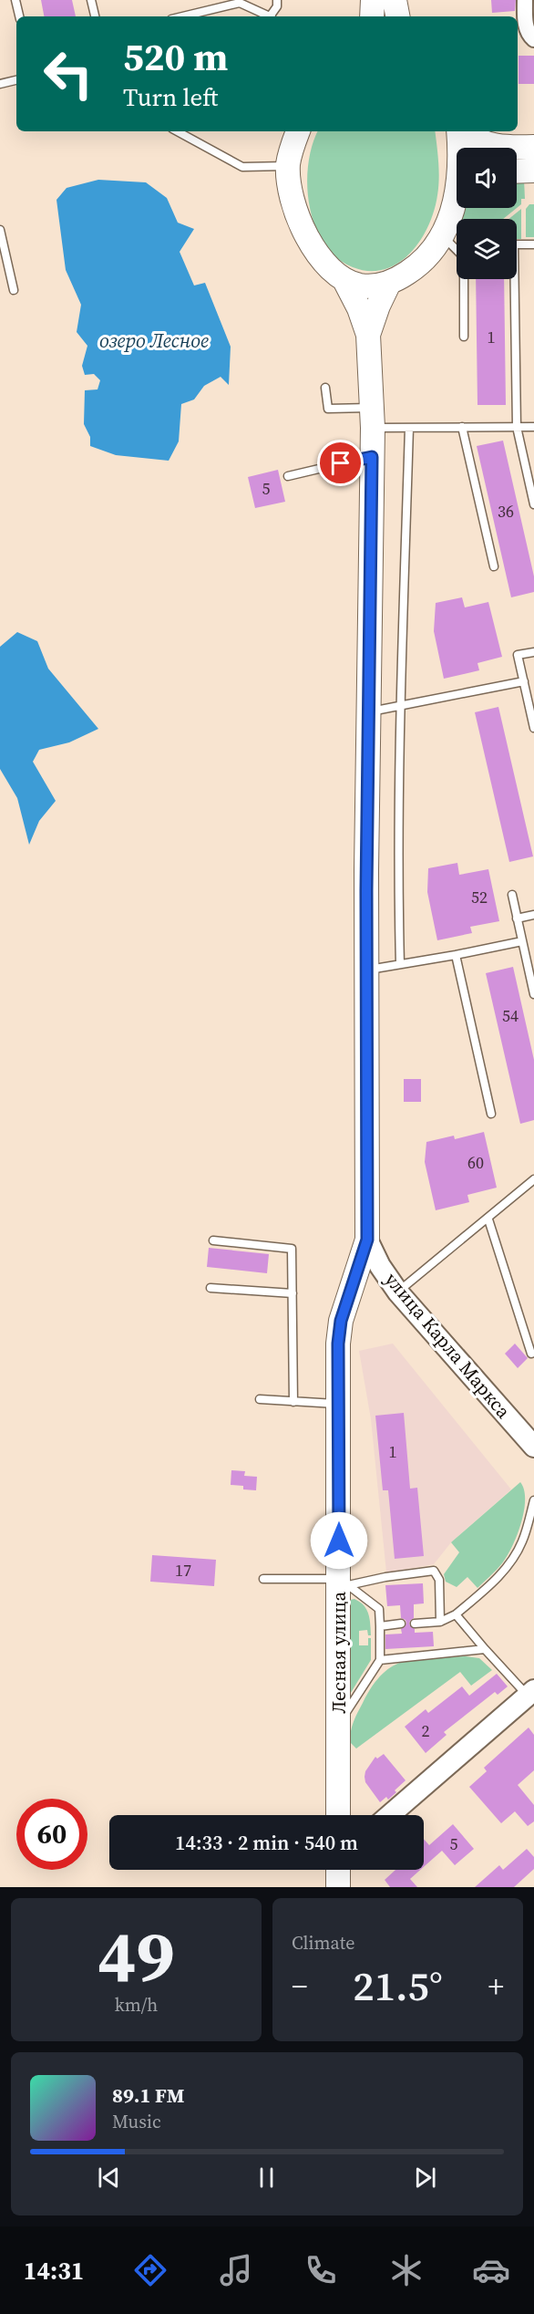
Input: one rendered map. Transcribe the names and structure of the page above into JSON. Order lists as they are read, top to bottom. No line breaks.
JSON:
{"streets":{"main road":["улица Карла Маркса","Лесная улица"]},"crossings":[["улица Карла Маркса","Лесная улица"]],"water":["озеро Лесное"],"house_numbers":["1","5","36","52","54","60","1","17","2","5"],"page":{"turn":["520 m","Turn left"],"limit":"60","trip":"14:33 · 2 min · 540 m","tile":[["49","km/h"],"Climate"],"heat":["−","21.5°","+"],"song":["89.1 FM","Music"],"tabs":"14:31"}}
